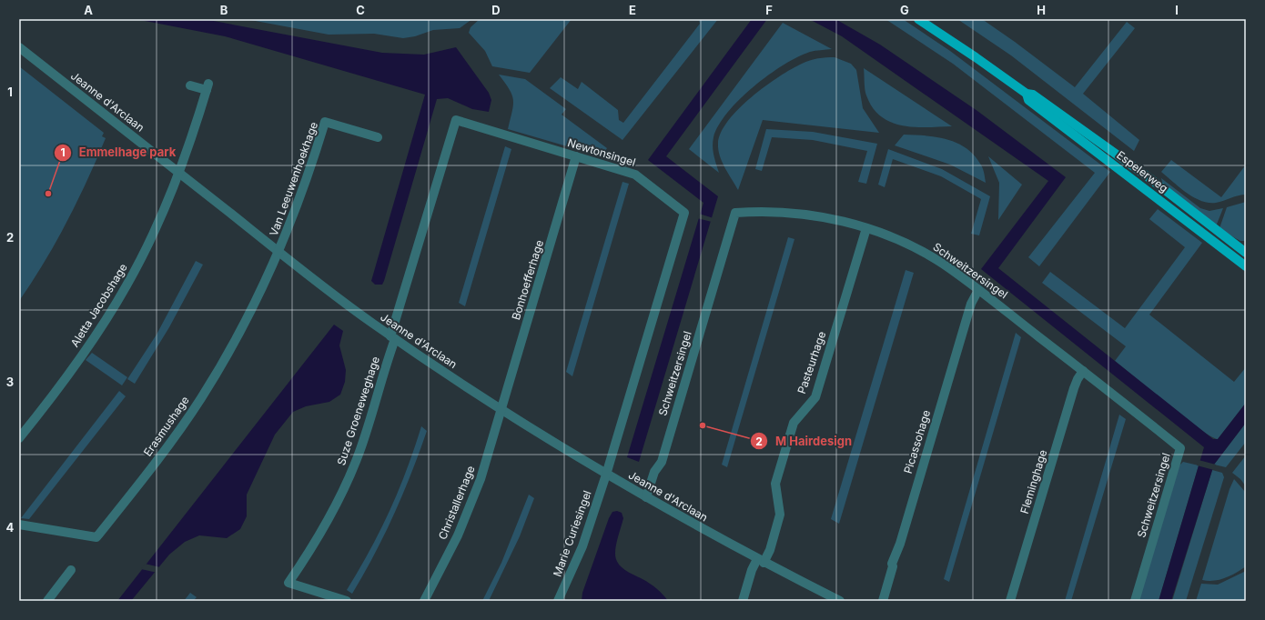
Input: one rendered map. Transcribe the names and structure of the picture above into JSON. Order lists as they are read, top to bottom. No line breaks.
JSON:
{"streets":{"main road":["Espelerweg"],"street":["Jeanne d'Arclaan","Newtonsingel","Van Leeuwenhoekhage","Schweitzersingel","Bonhoefferhage","Aletta Jacobshage","Pasteurhage","Suze Groeneweghage","Erasmushage","Picassohage","Fleminghage","Christallerhage","Marie Curiesingel"]},"crossings":[["Jeanne d'Arclaan","Newtonsingel"],["Jeanne d'Arclaan","Van Leeuwenhoekhage"],["Jeanne d'Arclaan","Schweitzersingel"],["Jeanne d'Arclaan","Bonhoefferhage"],["Jeanne d'Arclaan","Aletta Jacobshage"],["Jeanne d'Arclaan","Pasteurhage"],["Jeanne d'Arclaan","Suze Groeneweghage"],["Jeanne d'Arclaan","Erasmushage"],["Jeanne d'Arclaan","Christallerhage"],["Jeanne d'Arclaan","Marie Curiesingel"],["Newtonsingel","Bonhoefferhage"],["Newtonsingel","Suze Groeneweghage"],["Newtonsingel","Marie Curiesingel"],["Van Leeuwenhoekhage","Erasmushage"],["Schweitzersingel","Pasteurhage"],["Schweitzersingel","Picassohage"],["Schweitzersingel","Fleminghage"],["Bonhoefferhage","Christallerhage"]],"places":["Emmelhage park","M Hairdesign"],"grid":{"columns":["A","B","C","D","E","F","G","H","I"],"rows":["1","2","3","4"]}}
